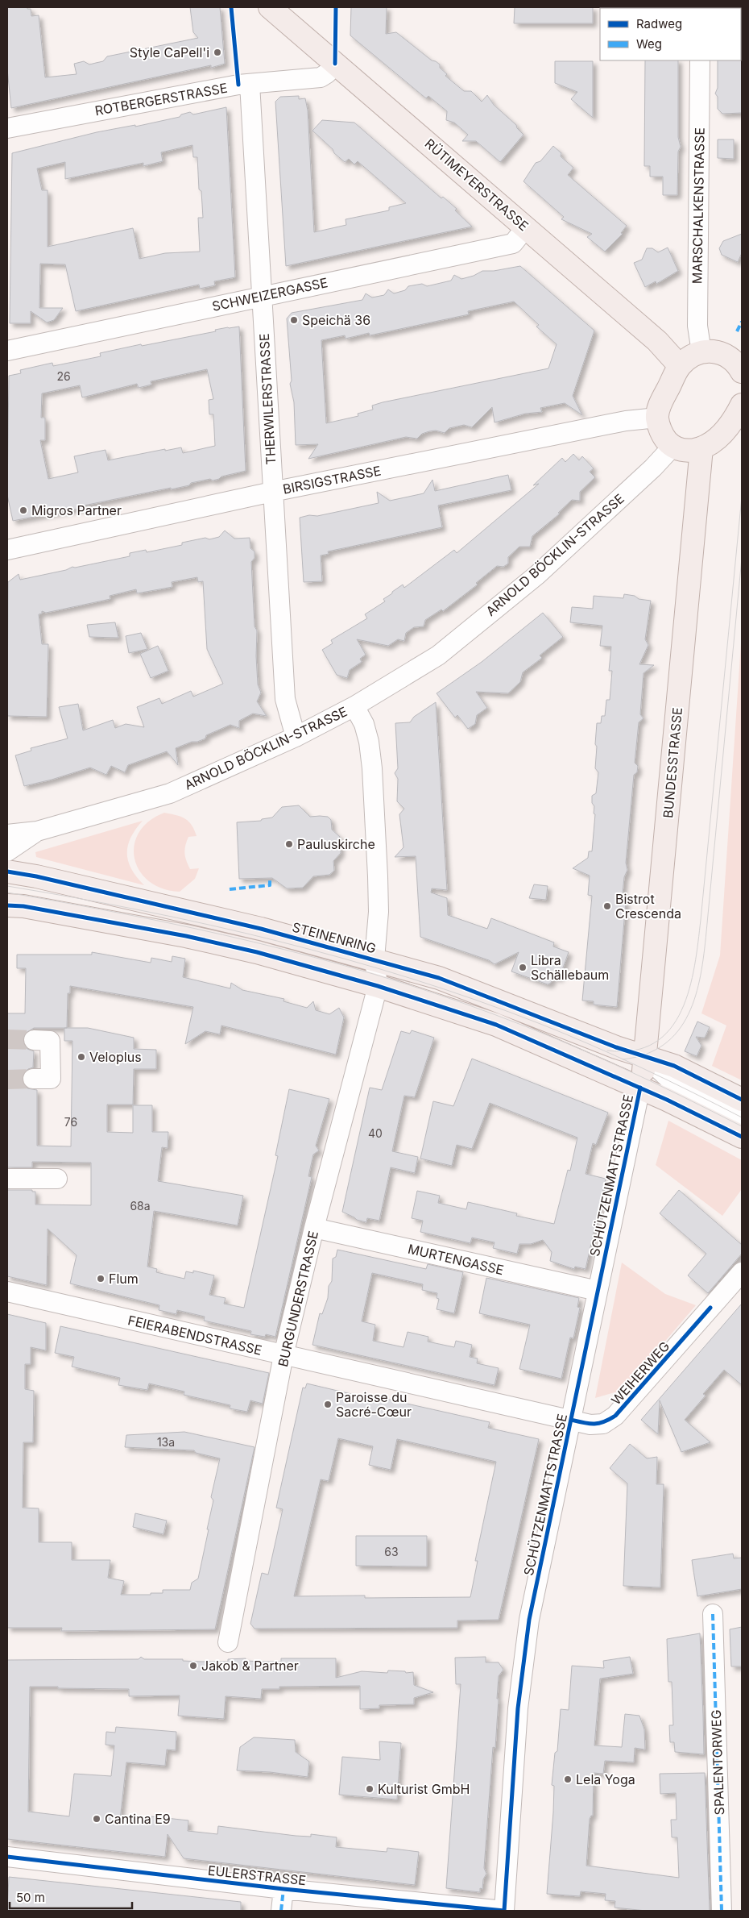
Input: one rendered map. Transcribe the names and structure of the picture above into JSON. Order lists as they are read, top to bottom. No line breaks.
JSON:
{"streets":{"main road":["RÜTIMEYERSTRASSE","BUNDESSTRASSE","STEINENRING"],"street":["ROTBERGERSTRASSE","MARSCHALKENSTRASSE","SCHWEIZERGASSE","THERWILERSTRASSE","BIRSIGSTRASSE","ARNOLD BÖCKLIN-STRASSE","SCHÜTZENMATTSTRASSE","MURTENGASSE","BURGUNDERSTRASSE","FEIERABENDSTRASSE","WEIHERWEG","SPALENTORWEG","EULERSTRASSE"]},"crossings":[["ROTBERGERSTRASSE","RÜTIMEYERSTRASSE"],["ROTBERGERSTRASSE","THERWILERSTRASSE"],["RÜTIMEYERSTRASSE","SCHWEIZERGASSE"],["SCHWEIZERGASSE","THERWILERSTRASSE"],["THERWILERSTRASSE","BIRSIGSTRASSE"],["THERWILERSTRASSE","ARNOLD BÖCKLIN-STRASSE"],["ARNOLD BÖCKLIN-STRASSE","BURGUNDERSTRASSE"],["BUNDESSTRASSE","STEINENRING"],["BUNDESSTRASSE","SCHÜTZENMATTSTRASSE"],["STEINENRING","SCHÜTZENMATTSTRASSE"],["STEINENRING","BURGUNDERSTRASSE"],["SCHÜTZENMATTSTRASSE","MURTENGASSE"],["SCHÜTZENMATTSTRASSE","FEIERABENDSTRASSE"],["SCHÜTZENMATTSTRASSE","WEIHERWEG"],["SCHÜTZENMATTSTRASSE","EULERSTRASSE"],["MURTENGASSE","BURGUNDERSTRASSE"],["BURGUNDERSTRASSE","FEIERABENDSTRASSE"],["FEIERABENDSTRASSE","WEIHERWEG"]],"places":["Style CaPell'i","Speichä 36","Migros Partner","Pauluskirche","Bistrot Crescenda","Libra Schällebaum","Veloplus","Flum","Paroisse du Sacré-Cœur","Jakob & Partner","Lela Yoga","Kulturist GmbH","Cantina E9"],"house_numbers":["26","76","40","68a","13a","63"],"legend":["Radweg","Weg"],"scale_bar":"50 m"}
